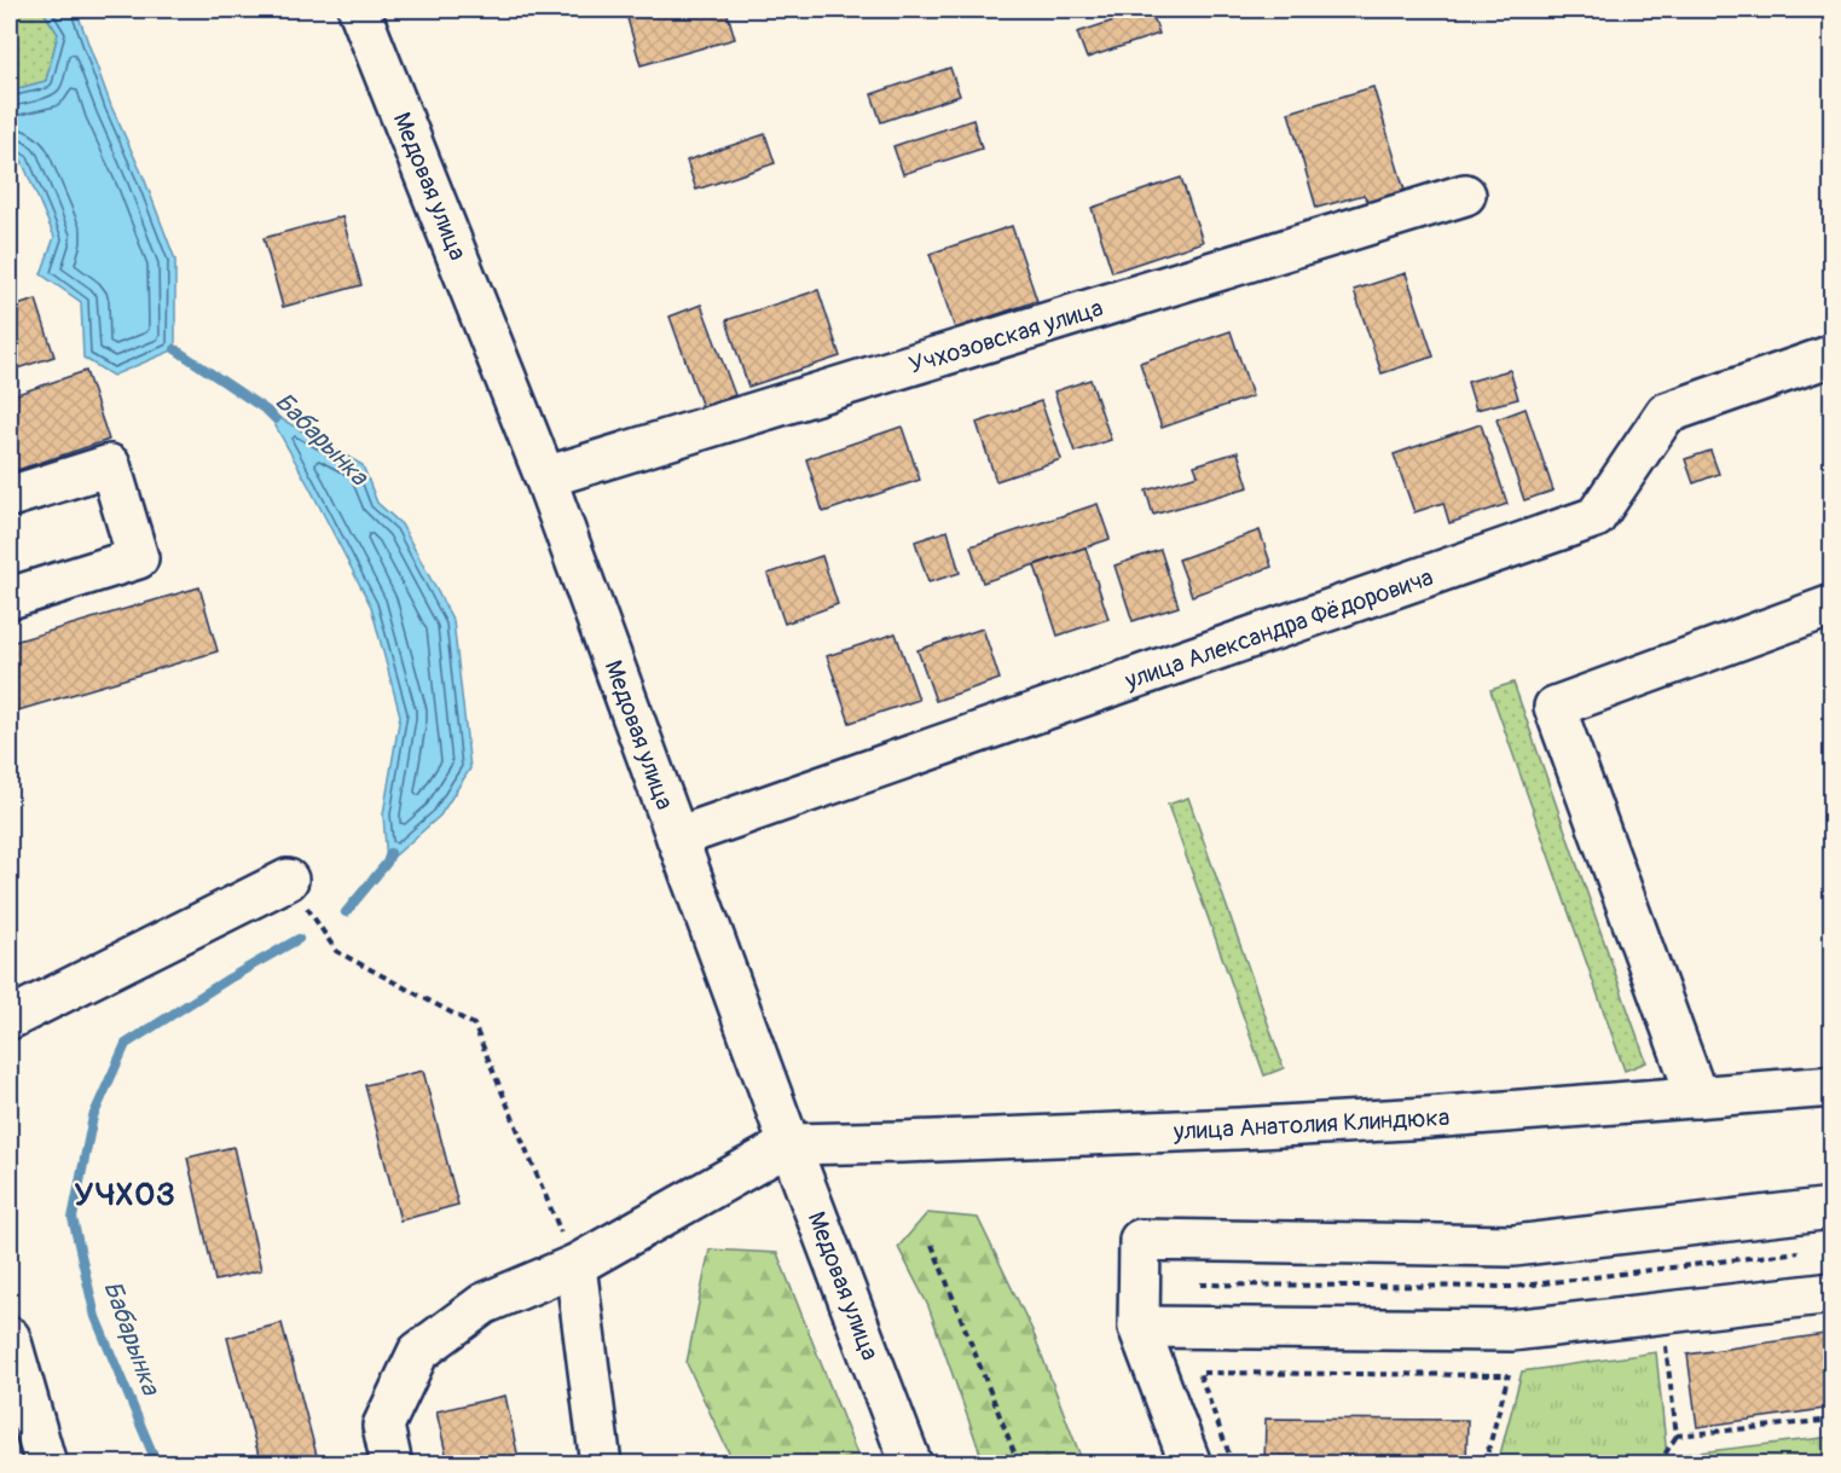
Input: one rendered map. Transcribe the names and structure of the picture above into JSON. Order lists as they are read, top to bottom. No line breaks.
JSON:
{"streets":{"street":["Медовая улица","Учхозовская улица","улица Александра Фёдоровича","улица Анатолия Клиндюка"]},"crossings":[["Медовая улица","Учхозовская улица"],["Медовая улица","улица Александра Фёдоровича"],["Медовая улица","улица Анатолия Клиндюка"]],"districts":["УЧХОЗ"],"water":["Бабарынка"]}
